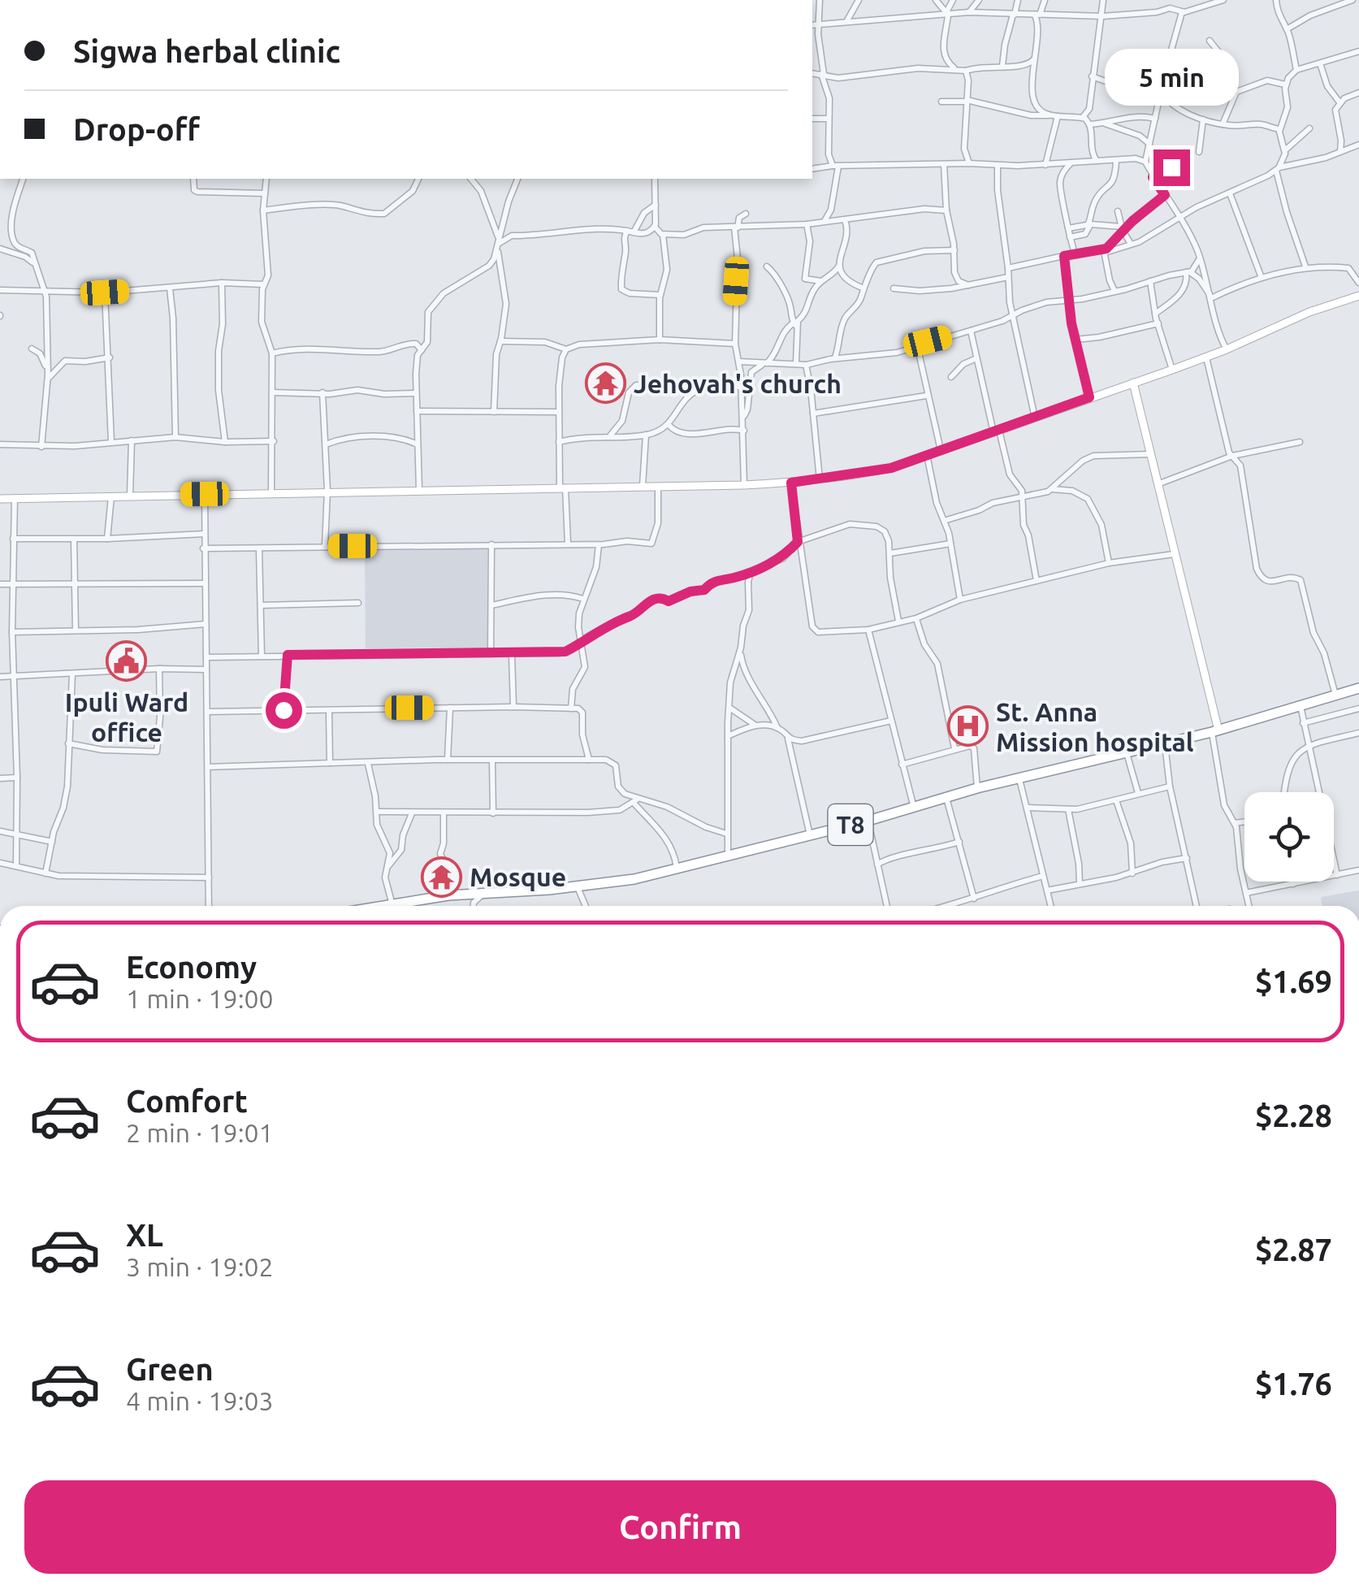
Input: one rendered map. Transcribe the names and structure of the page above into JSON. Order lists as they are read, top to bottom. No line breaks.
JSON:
{"streets":{"highway":["T8"]},"places":{"temple":["Jehovah's church","Mosque"],"public building":["Ipuli Ward office"],"hospital":["St. Anna Mission hospital"]},"page":{"banner":["Sigwa herbal clinic","Drop-off"],"bubble":"5 min","list":[{"name":"Economy","note":"1 min · 19:00","value":"$1.69"},{"name":"Comfort","note":"2 min · 19:01","value":"$2.28"},{"name":"XL","note":"3 min · 19:02","value":"$2.87"},{"name":"Green","note":"4 min · 19:03","value":"$1.76"}],"buttons":"Confirm"}}
